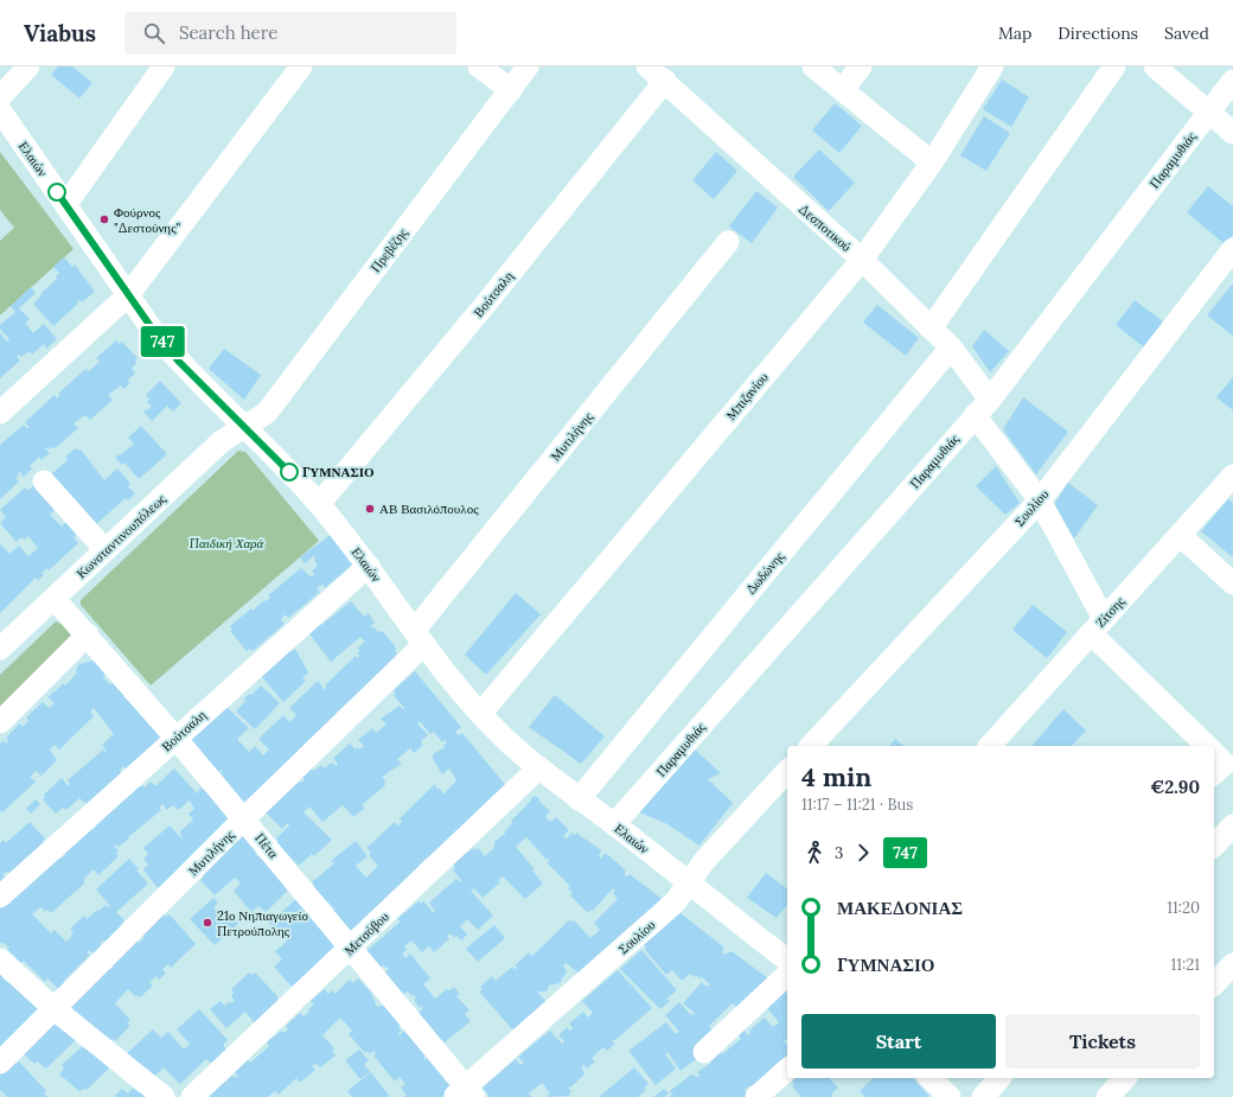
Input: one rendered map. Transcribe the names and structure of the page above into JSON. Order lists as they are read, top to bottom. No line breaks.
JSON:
{"streets":{"street":["Ελαιών","Παραμυθιάς","Δεσποτικού","Πρεβέζης","Βούτσαλη","Μπιζανίου","Μυτιλήνης","Σουλίου","Κωνσταντινουπόλεως","Δωδώνης","Ζίτσης","Πέτα","Μετσόβου"]},"crossings":[["Ελαιών","Παραμυθιάς"],["Ελαιών","Πρεβέζης"],["Ελαιών","Βούτσαλη"],["Ελαιών","Μπιζανίου"],["Ελαιών","Μυτιλήνης"],["Ελαιών","Σουλίου"],["Ελαιών","Κωνσταντινουπόλεως"],["Ελαιών","Δωδώνης"],["Ελαιών","Μετσόβου"],["Παραμυθιάς","Δεσποτικού"],["Δεσποτικού","Βούτσαλη"],["Δεσποτικού","Μπιζανίου"],["Δεσποτικού","Σουλίου"],["Δεσποτικού","Δωδώνης"],["Δεσποτικού","Ζίτσης"],["Πρεβέζης","Κωνσταντινουπόλεως"],["Βούτσαλη","Πέτα"],["Μυτιλήνης","Πέτα"],["Σουλίου","Πέτα"],["Κωνσταντινουπόλεως","Πέτα"],["Πέτα","Μετσόβου"]],"parks":["Παιδική Χαρά"],"places":["Φούρνος \"Δεστούνης\"","ΓΥΜΝΑΣΙΟ","ΑΒ Βασιλόπουλος","21ο Νηπιαγωγείο Πετρούπολης"],"lines":["bus line 747"],"page":{"header":"Viabus","search":"Search here","nav":["Map","Directions","Saved"],"on_map":"747","heading":["4 min","11:17 – 11:21 · Bus","€2.90"],"legs":["3","747"],"list":[{"name":"ΜΑΚΕΔΟΝΙΑΣ","value":"11:20"},{"name":"ΓΥΜΝΑΣΙΟ","value":"11:21"}],"buttons":["Start","Tickets"]}}
